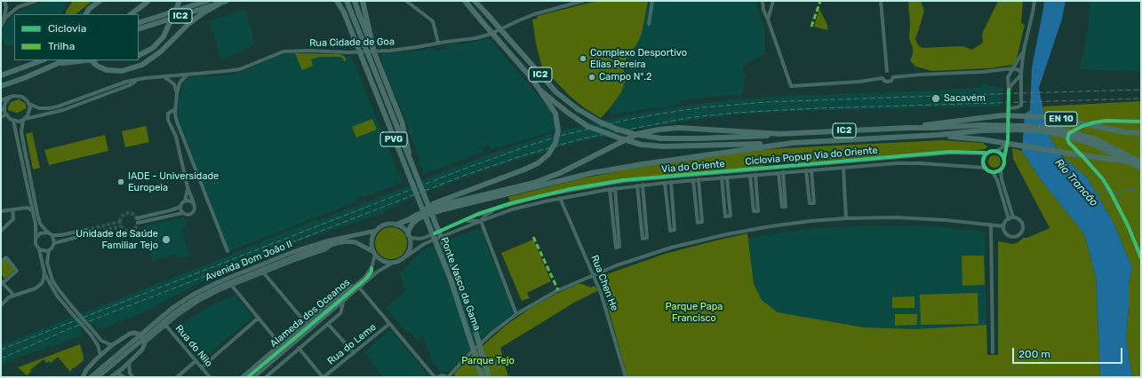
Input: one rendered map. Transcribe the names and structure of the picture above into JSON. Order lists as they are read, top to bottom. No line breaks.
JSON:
{"streets":{"highway":["IC2","EN 10","PVG","Ponte Vasco da Gama"],"main road":["Avenida Dom João II"],"street":["Rua Cidade de Goa","Via do Oriente","Rua Chen He","Alameda dos Oceanos","Rua do Leme","Rua do Nilo"],"cycle path":["Ciclovia Popup Via do Oriente"]},"crossings":[["IC2","EN 10"],["Via do Oriente","Avenida Dom João II"],["Via do Oriente","Rua Chen He"],["Via do Oriente","Alameda dos Oceanos"],["Avenida Dom João II","Alameda dos Oceanos"]],"water":["Rio Trancão"],"parks":["Parque Papa Francisco","Parque Tejo"],"places":["Complexo Desportivo Elias Pereira","Campo Nº.2","Sacavém","IADE - Universidade Europeia","Unidade de Saúde Familiar Tejo"],"legend":["Ciclovia","Trilha"],"scale_bar":"200 m"}
